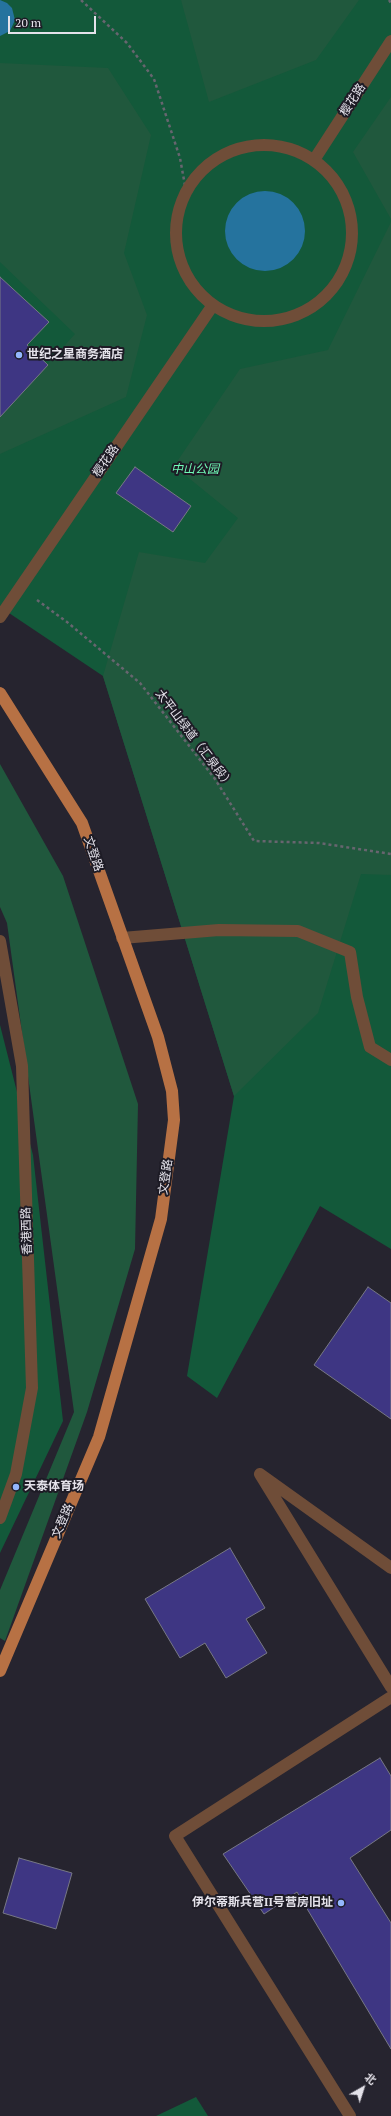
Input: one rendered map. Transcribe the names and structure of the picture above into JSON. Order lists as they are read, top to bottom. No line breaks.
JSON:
{"streets":{"main road":["文登路"],"street":["樱花路","香港西路"],"path":["太平山绿道（汇泉段）"]},"crossings":[["樱花路","太平山绿道（汇泉段）"]],"parks":["中山公园"],"places":["世纪之星商务酒店","天泰体育场","伊尔蒂斯兵营II号营房旧址"],"scale_bar":"20 m","north":"top right"}
